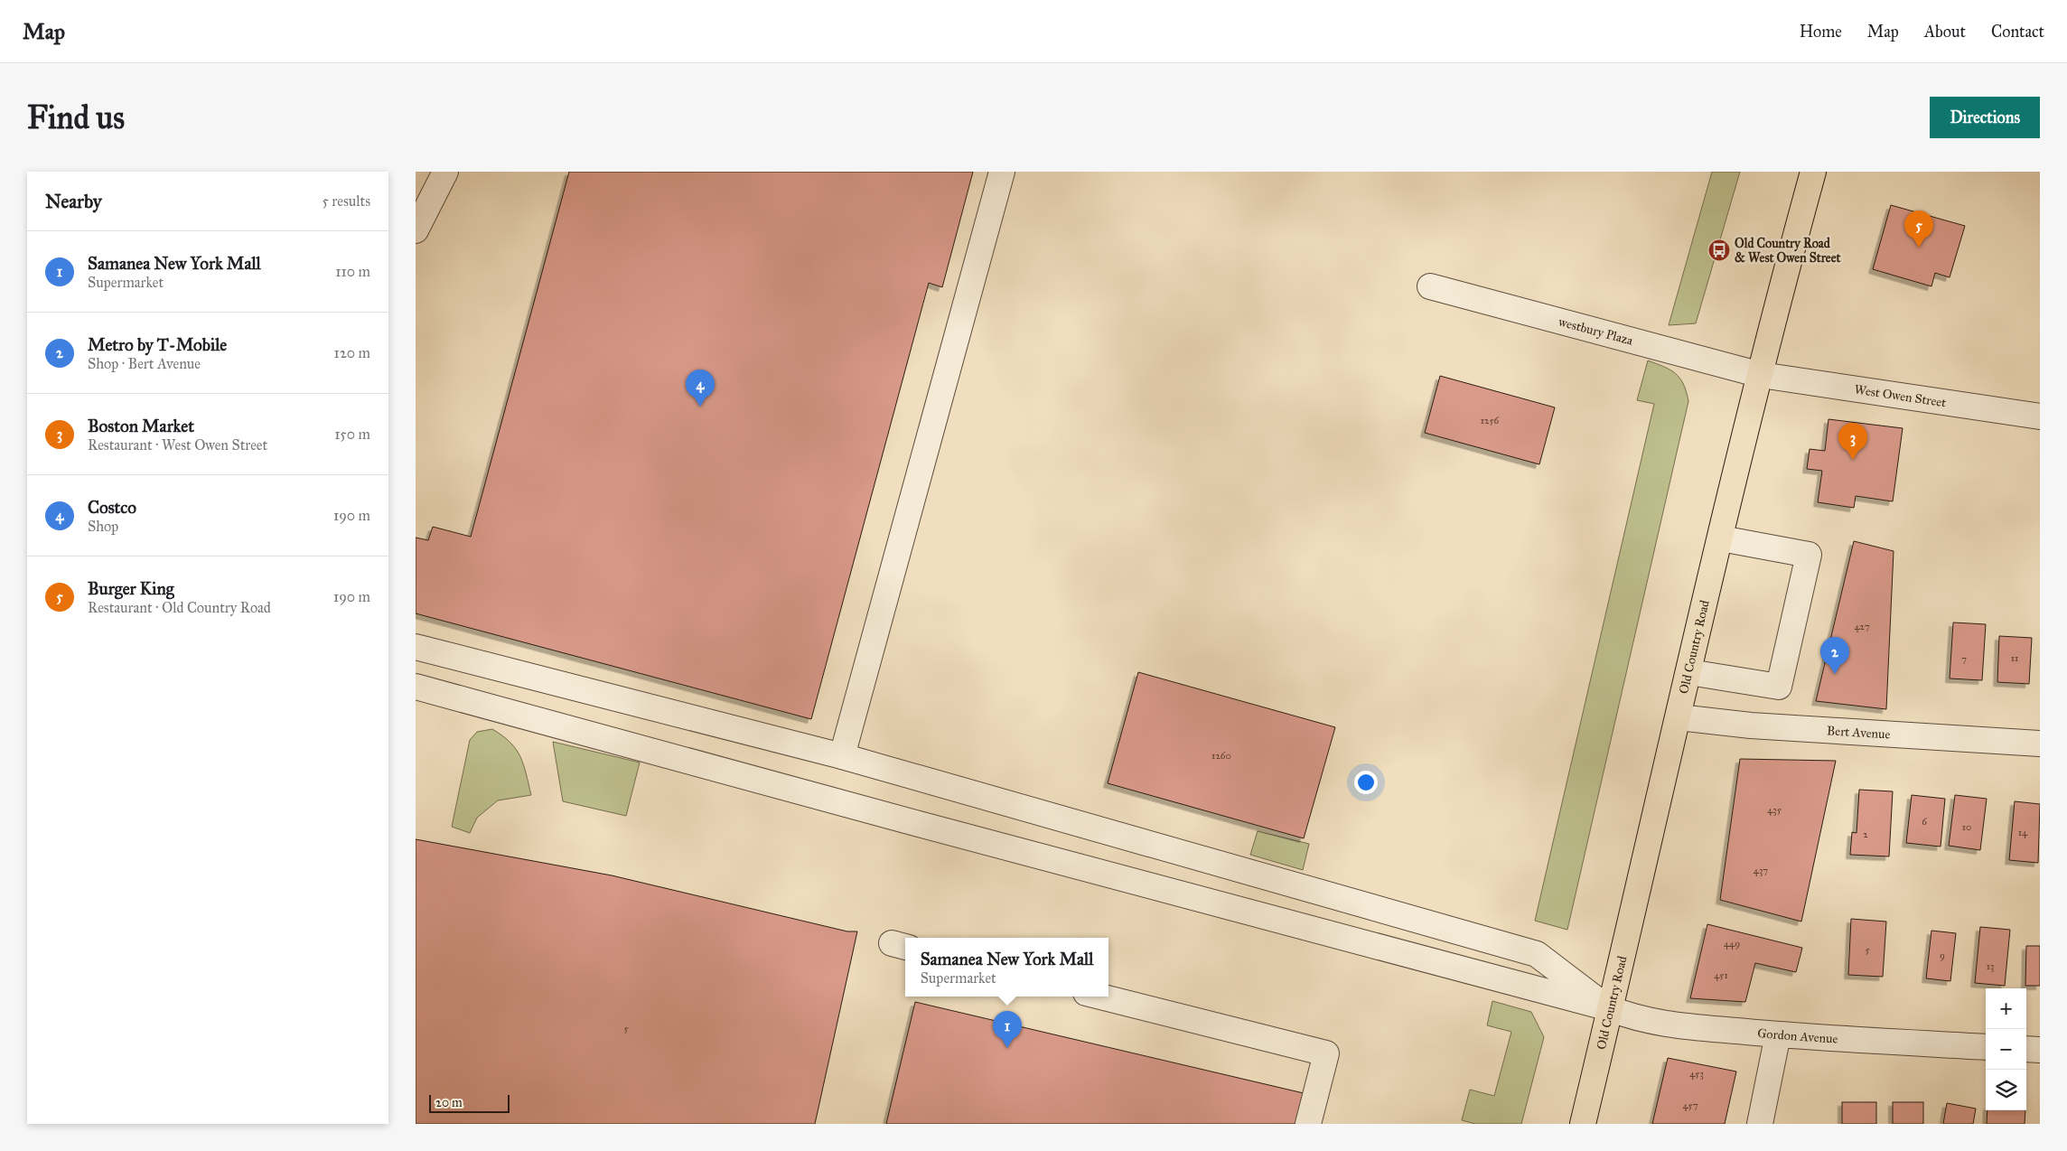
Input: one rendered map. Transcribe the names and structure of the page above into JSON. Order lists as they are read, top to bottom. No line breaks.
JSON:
{"streets":{"main road":["Old Country Road"],"street":["westbury Plaza","West Owen Street","Bert Avenue","Gordon Avenue"]},"crossings":[["westbury Plaza","West Owen Street"],["westbury Plaza","Old Country Road"],["West Owen Street","Old Country Road"],["Old Country Road","Bert Avenue"],["Old Country Road","Gordon Avenue"]],"places":{"bus stop":["Old Country Road & West Owen Street"]},"house_numbers":["1256","427","11","7","1260","435","6","10","14","2","437","449","5","9","13","451","5","453","457"],"scale_bar":"20 m","page":{"header":"Map","nav":["Home","Map","About","Contact"],"buttons":"Directions","title":"Find us","heading":["Nearby","5 results"],"pins":["5","4","3","2","1"],"list":[{"mark":"1","name":"Samanea New York Mall","note":"Supermarket","value":"110 m"},{"mark":"2","name":"Metro by T-Mobile","note":"Shop · Bert Avenue","value":"120 m"},{"mark":"3","name":"Boston Market","note":"Restaurant · West Owen Street","value":"150 m"},{"mark":"4","name":"Costco","note":"Shop","value":"190 m"},{"mark":"5","name":"Burger King","note":"Restaurant · Old Country Road","value":"190 m"}],"popup":["Samanea New York Mall","Supermarket"],"map_buttons":["+","−"],"scale":"20 m"}}
